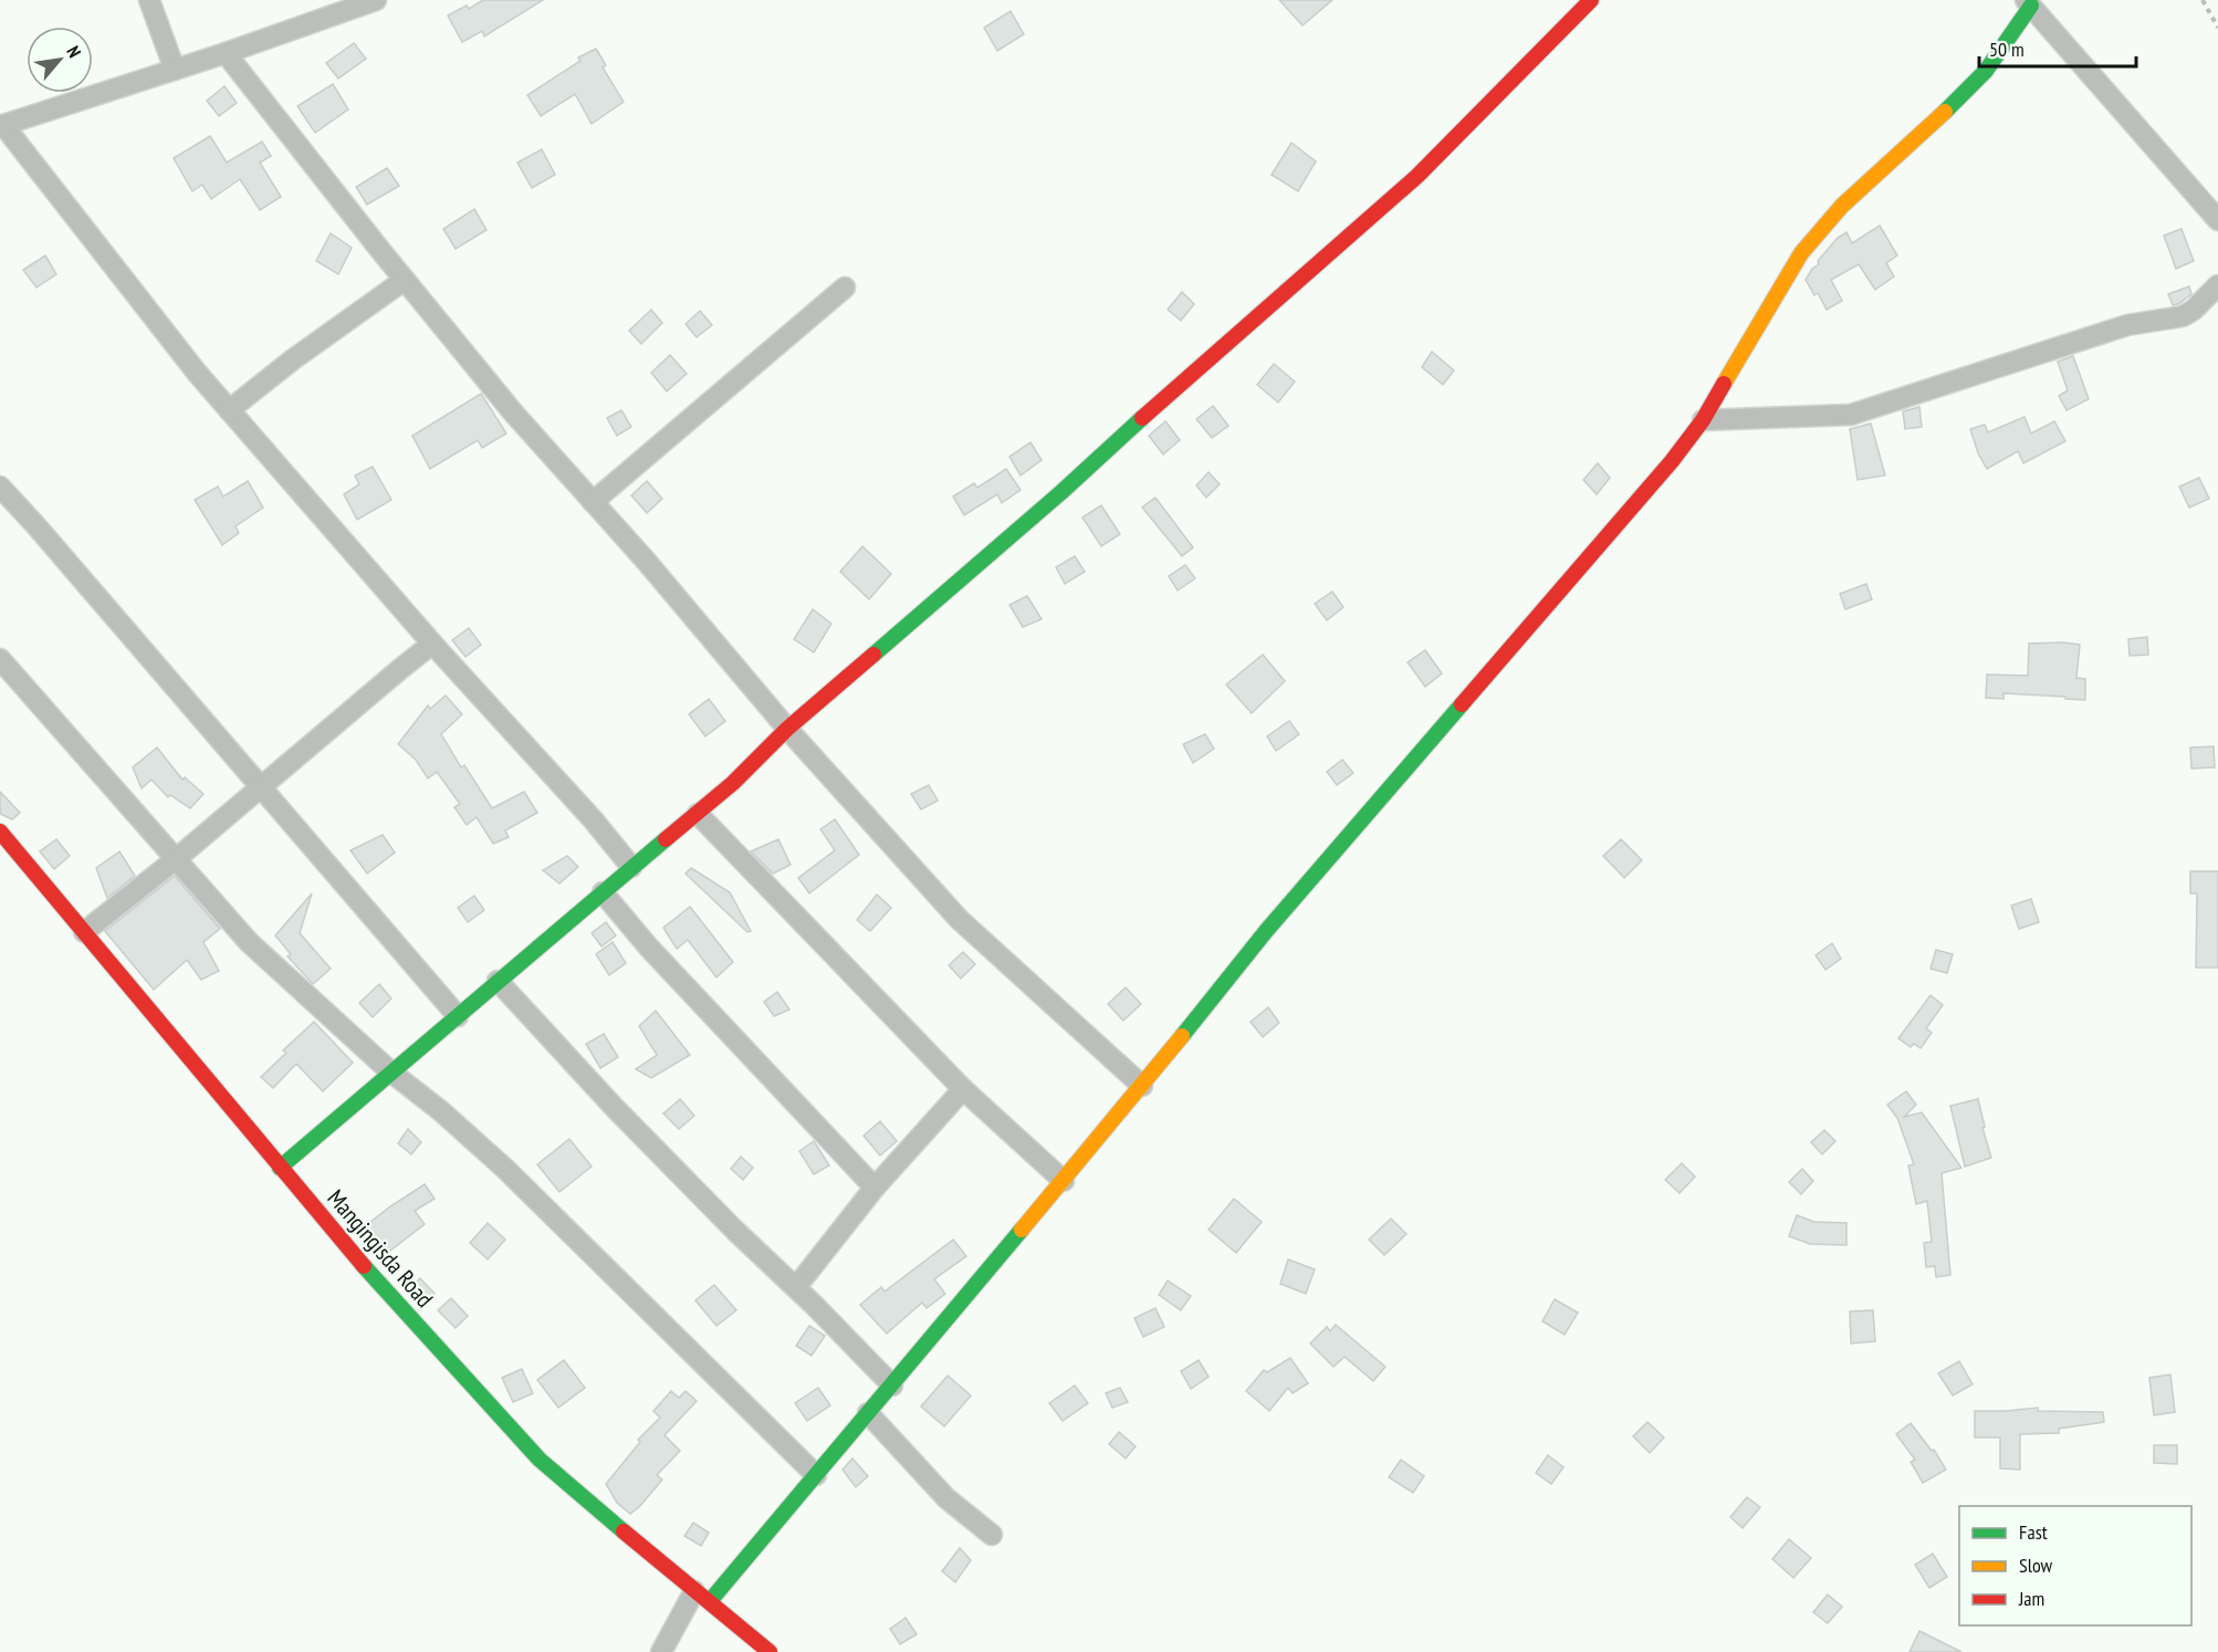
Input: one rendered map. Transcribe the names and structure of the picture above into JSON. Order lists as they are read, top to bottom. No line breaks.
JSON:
{"streets":{"street":["Mangingisda Road"]},"legend":["Fast","Slow","Jam"],"scale_bar":"50 m","north":"top right"}
